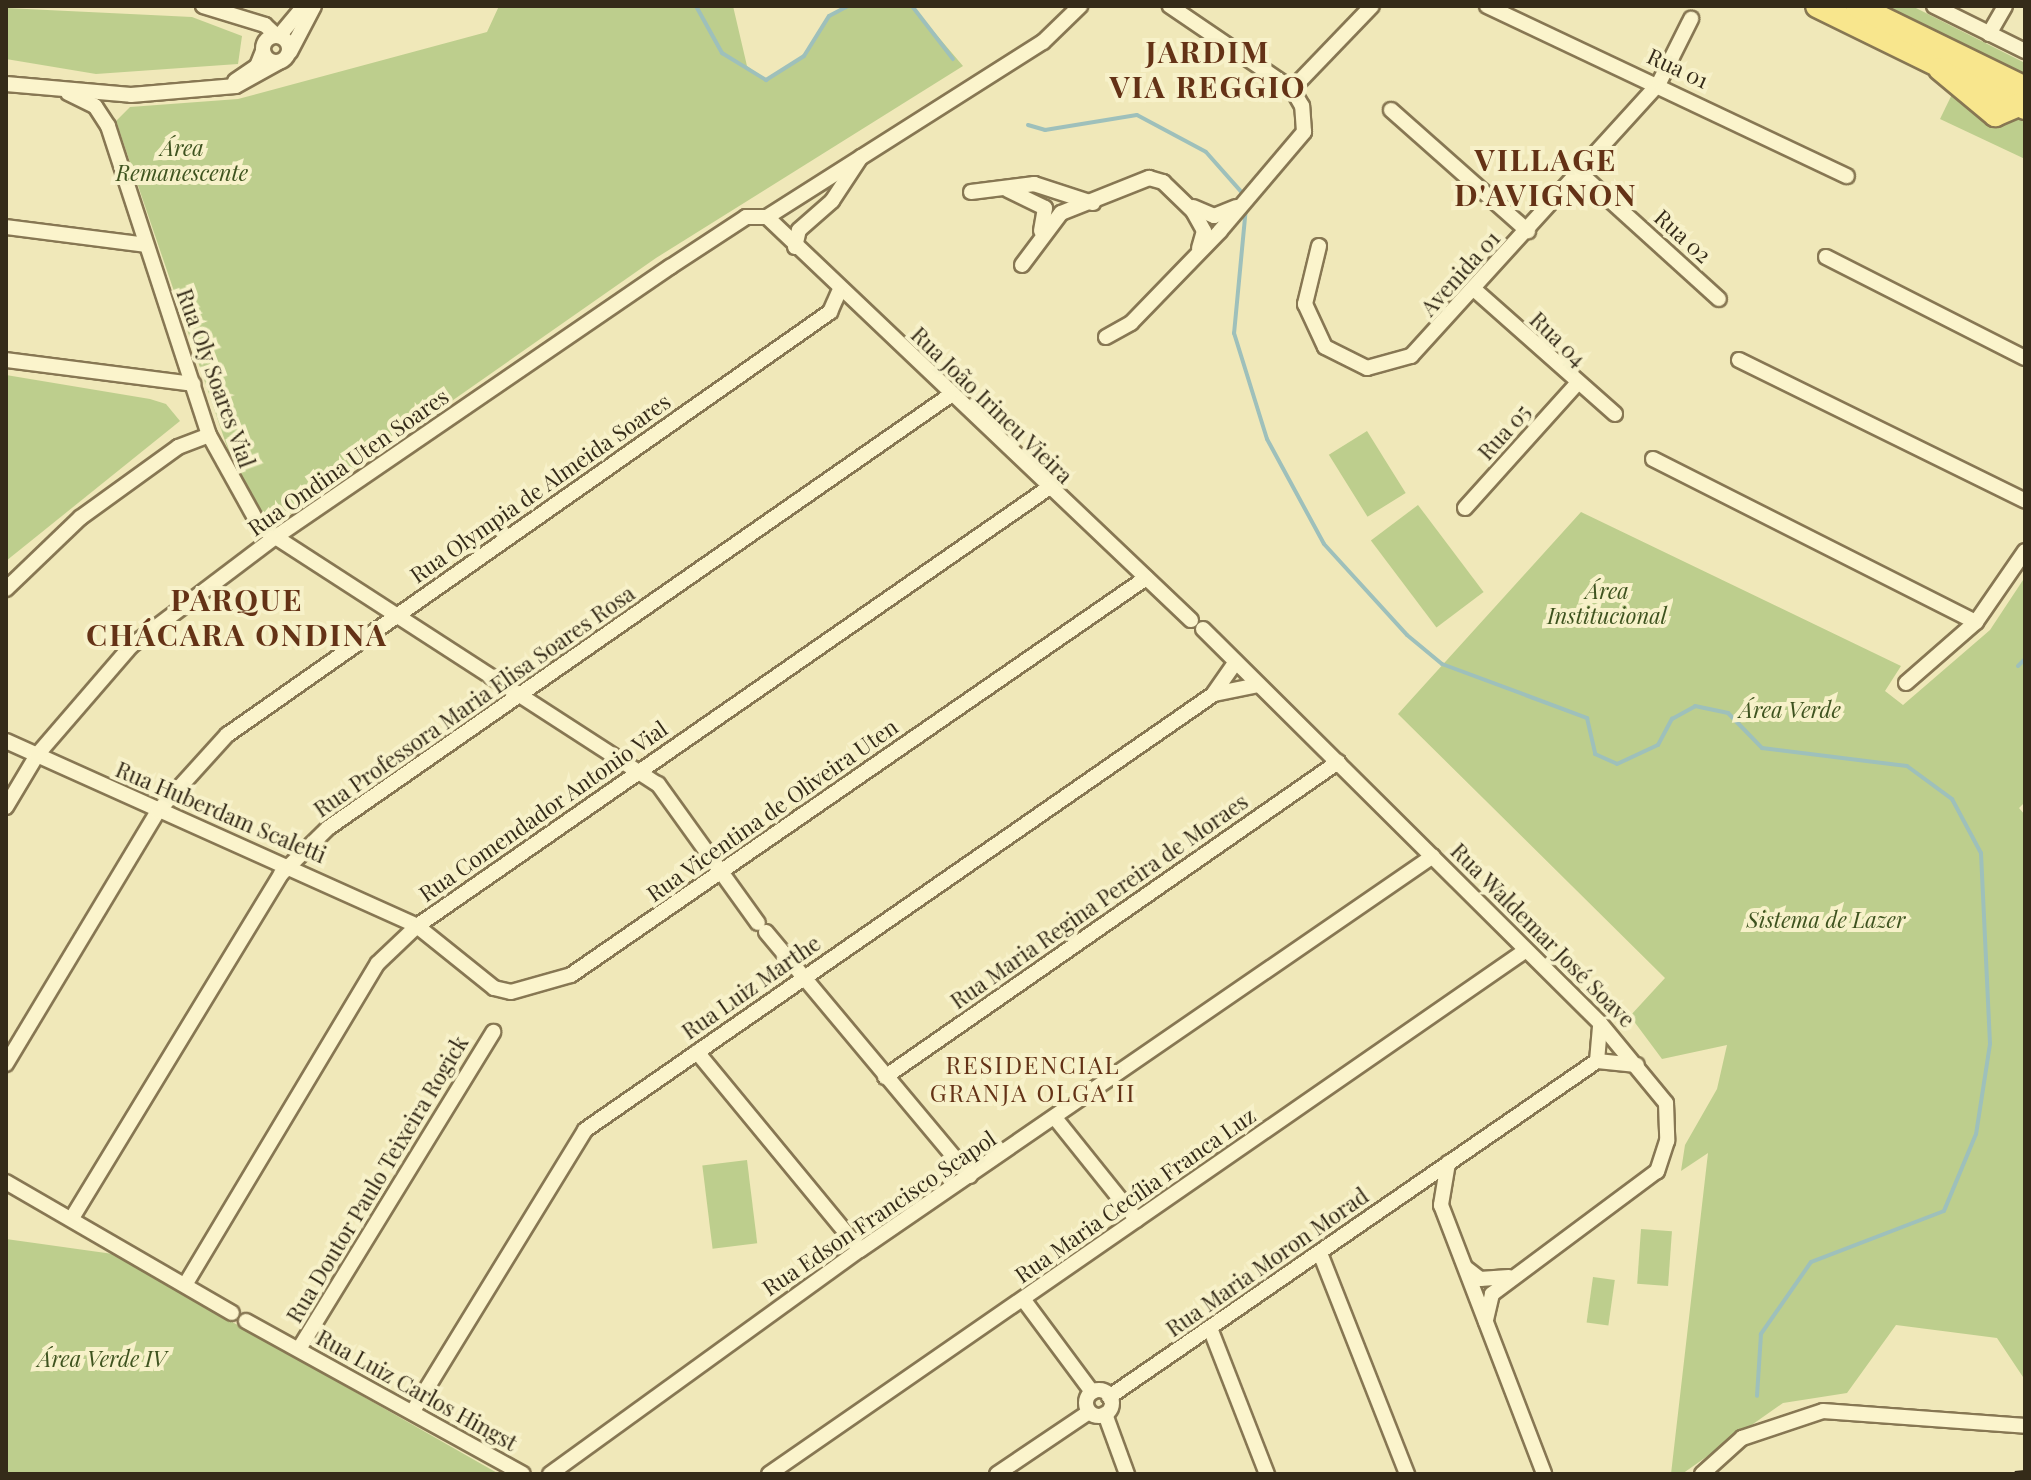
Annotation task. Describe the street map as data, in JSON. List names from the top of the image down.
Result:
{
  "streets": {
    "street": [
      "Rua 01",
      "Rua 02",
      "Avenida 01",
      "Rua 04",
      "Rua Oly Soares Vial",
      "Rua João Irineu Vieira",
      "Rua 05",
      "Rua Ondina Uten Soares",
      "Rua Olympia de Almeida Soares",
      "Rua Professora Maria Elisa Soares Rosa",
      "Rua Vicentina de Oliveira Uten",
      "Rua Comendador Antonio Vial",
      "Rua Huberdam Scaletti",
      "Rua Maria Regina Pereira de Moraes",
      "Rua Waldemar José Soave",
      "Rua Luiz Marthe",
      "Rua Doutor Paulo Teixeira Rogick",
      "Rua Maria Cecília Franca Luz",
      "Rua Edson Francisco Scapol",
      "Rua Maria Moron Morad",
      "Rua Luiz Carlos Hingst"
    ]
  },
  "crossings": [
    ["Rua 01", "Avenida 01"],
    ["Rua 02", "Avenida 01"],
    ["Avenida 01", "Rua 04"],
    ["Rua 04", "Rua 05"],
    ["Rua Oly Soares Vial", "Rua Ondina Uten Soares"],
    ["Rua Oly Soares Vial", "Rua Olympia de Almeida Soares"],
    ["Rua Oly Soares Vial", "Rua Professora Maria Elisa Soares Rosa"],
    ["Rua Oly Soares Vial", "Rua Vicentina de Oliveira Uten"],
    ["Rua Oly Soares Vial", "Rua Comendador Antonio Vial"],
    ["Rua Oly Soares Vial", "Rua Maria Regina Pereira de Moraes"],
    ["Rua Oly Soares Vial", "Rua Luiz Marthe"],
    ["Rua Oly Soares Vial", "Rua Edson Francisco Scapol"],
    ["Rua João Irineu Vieira", "Rua Ondina Uten Soares"],
    ["Rua João Irineu Vieira", "Rua Olympia de Almeida Soares"],
    ["Rua João Irineu Vieira", "Rua Professora Maria Elisa Soares Rosa"],
    ["Rua João Irineu Vieira", "Rua Vicentina de Oliveira Uten"],
    ["Rua João Irineu Vieira", "Rua Comendador Antonio Vial"],
    ["Rua João Irineu Vieira", "Rua Waldemar José Soave"],
    ["Rua Ondina Uten Soares", "Rua Huberdam Scaletti"],
    ["Rua Olympia de Almeida Soares", "Rua Huberdam Scaletti"],
    ["Rua Professora Maria Elisa Soares Rosa", "Rua Huberdam Scaletti"],
    ["Rua Vicentina de Oliveira Uten", "Rua Comendador Antonio Vial"],
    ["Rua Vicentina de Oliveira Uten", "Rua Huberdam Scaletti"],
    ["Rua Comendador Antonio Vial", "Rua Huberdam Scaletti"],
    ["Rua Maria Regina Pereira de Moraes", "Rua Waldemar José Soave"],
    ["Rua Waldemar José Soave", "Rua Maria Cecília Franca Luz"],
    ["Rua Waldemar José Soave", "Rua Edson Francisco Scapol"],
    ["Rua Luiz Marthe", "Rua Luiz Carlos Hingst"],
    ["Rua Doutor Paulo Teixeira Rogick", "Rua Luiz Carlos Hingst"]
  ],
  "districts": [
    "JARDIM VIA REGGIO",
    "VILLAGE D'AVIGNON",
    "PARQUE CHÁCARA ONDINA",
    "RESIDENCIAL GRANJA OLGA II"
  ],
  "parks": [
    "Área Remanescente",
    "Área Institucional",
    "Área Verde",
    "Sistema de Lazer",
    "Área Verde IV"
  ]
}
